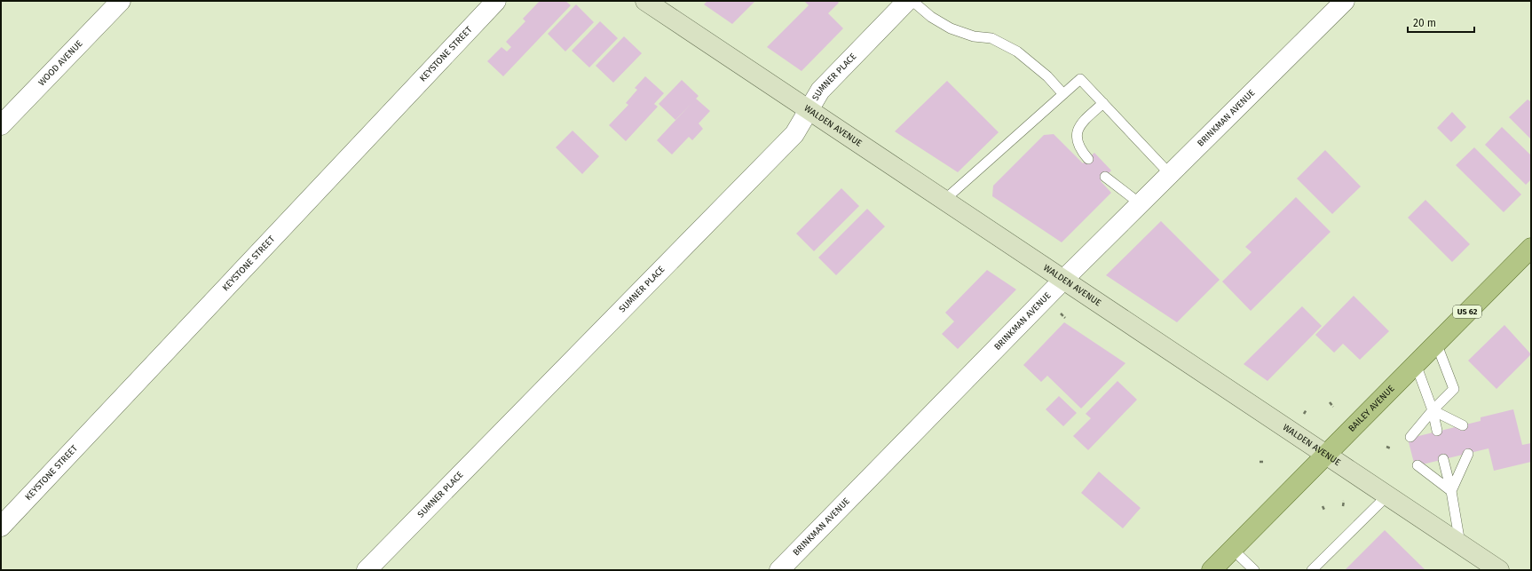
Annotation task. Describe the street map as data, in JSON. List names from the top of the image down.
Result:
{
  "streets": {
    "main road": ["WALDEN AVENUE", "US 62", "BAILEY AVENUE"],
    "street": [
      "KEYSTONE STREET",
      "WOOD AVENUE",
      "SUMNER PLACE",
      "BRINKMAN AVENUE"
    ]
  },
  "crossings": [
    ["SUMNER PLACE", "WALDEN AVENUE"],
    ["BRINKMAN AVENUE", "WALDEN AVENUE"],
    ["WALDEN AVENUE", "BAILEY AVENUE"]
  ],
  "scale_bar": "20 m"
}
